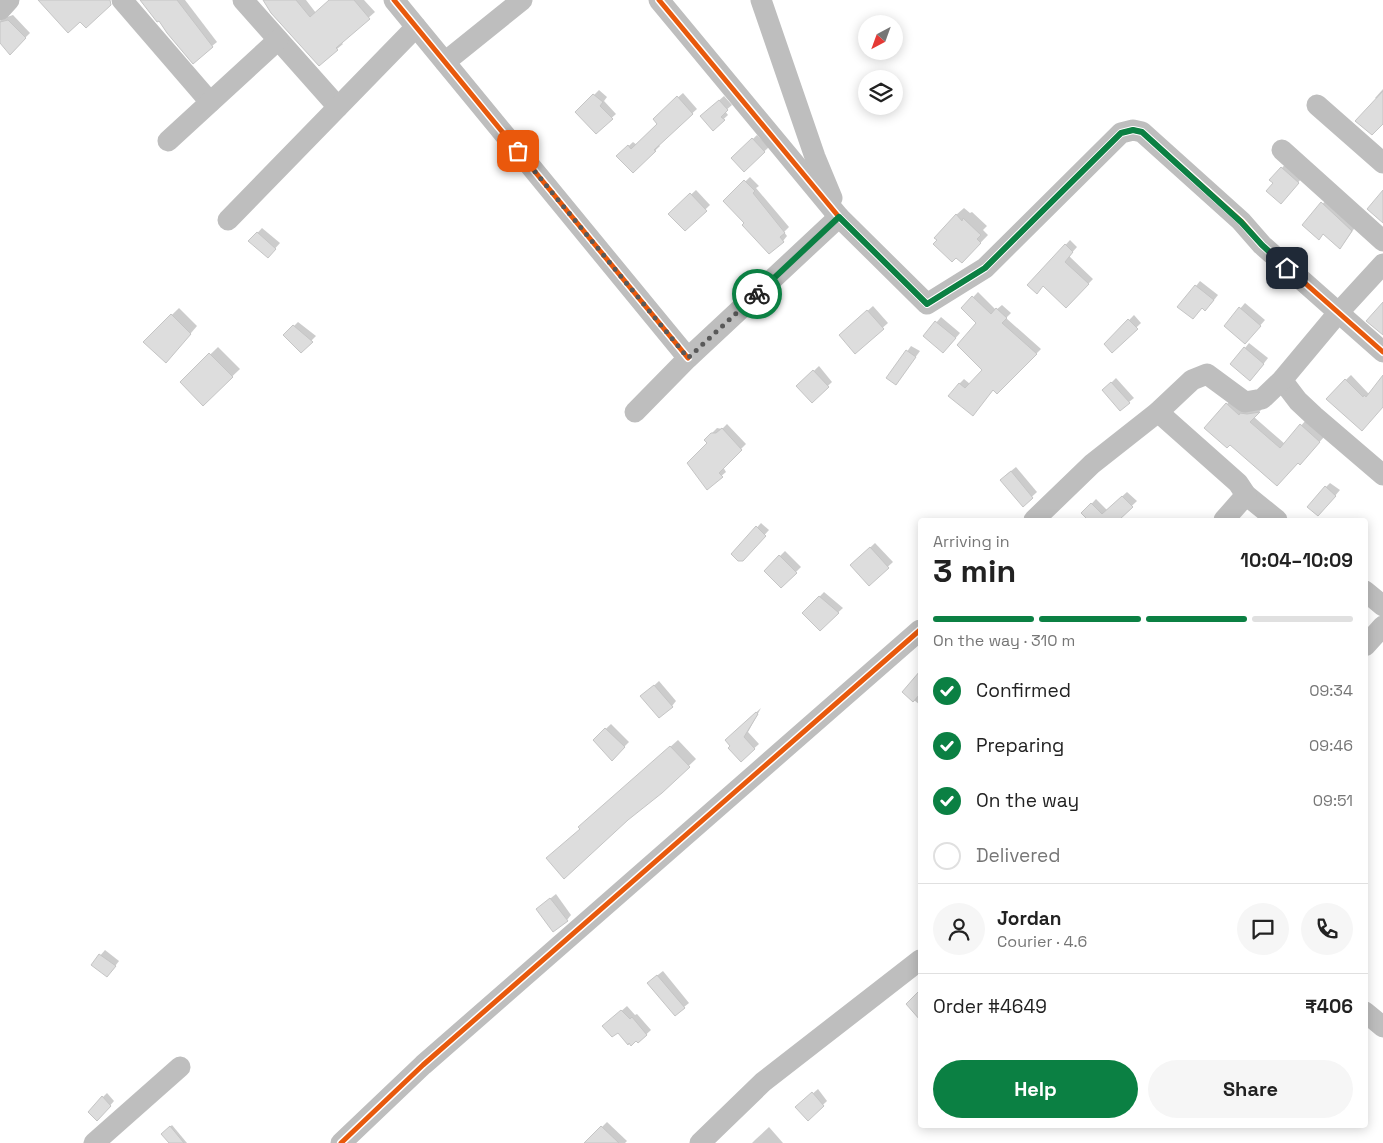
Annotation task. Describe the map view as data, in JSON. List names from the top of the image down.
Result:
{
  "north": "bottom left",
  "page": {
    "heading": ["3 min", "Arriving in", "10:04–10:09"],
    "panel": [
      "Jordan",
      "Courier · 4.6",
      "Order #4649",
      "₹406"
    ],
    "bar": "On the way · 310 m",
    "list": [
      ["Confirmed", "09:34"],
      ["Preparing", "09:46"],
      ["On the way", "09:51"],
      "Delivered"
    ],
    "buttons": ["Help", "Share"]
  }
}
